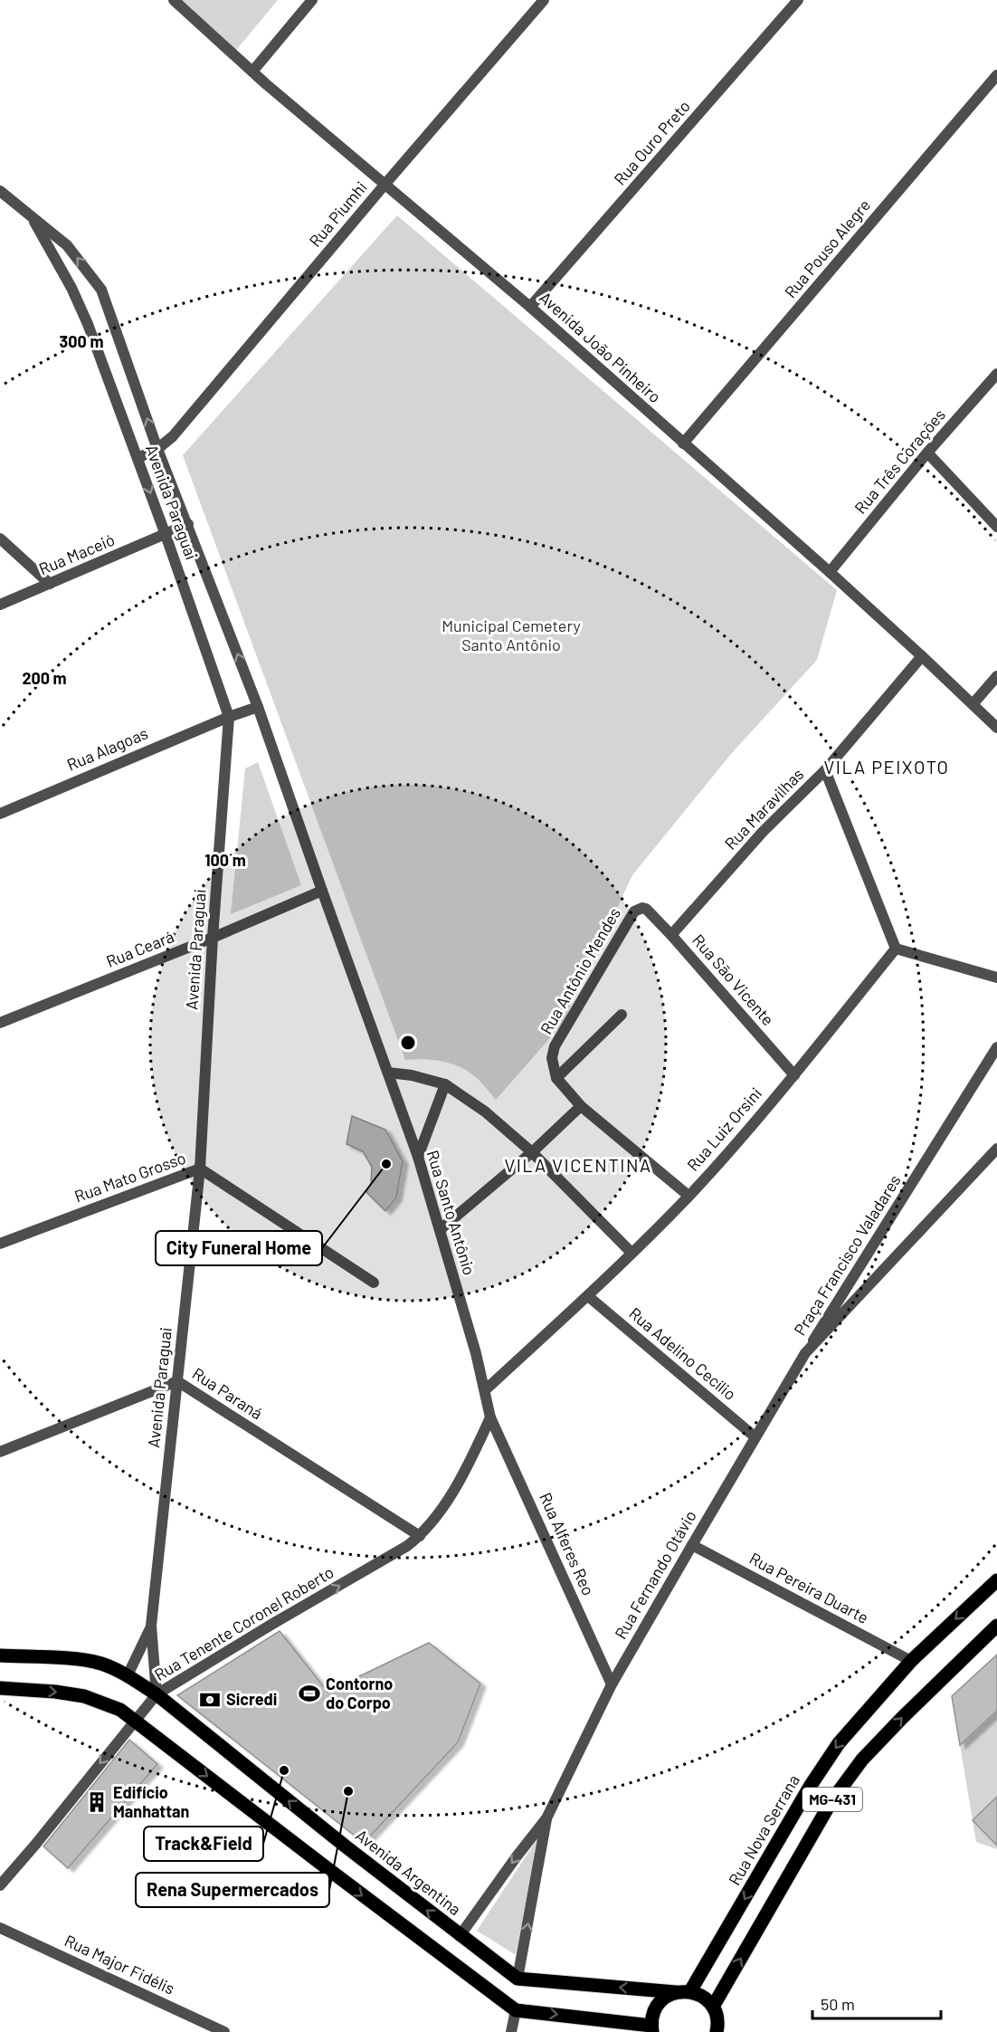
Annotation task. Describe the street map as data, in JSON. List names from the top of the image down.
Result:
{
  "streets": {
    "main road": ["MG-431", "Rua Nova Serrana", "Avenida Argentina"],
    "street": [
      "Rua Ouro Preto",
      "Rua Piumhi",
      "Rua Pouso Alegre",
      "Avenida João Pinheiro",
      "Rua Três Corações",
      "Avenida Paraguai",
      "Rua Maceió",
      "Rua Alagoas",
      "Rua Maravilhas",
      "Rua Ceará",
      "Rua Antônio Mendes",
      "Rua São Vicente",
      "Rua Luiz Orsini",
      "Rua Mato Grosso",
      "Rua Santo Antônio",
      "Praça Francisco Valadares",
      "Rua Adelino Cecílio",
      "Rua Paraná",
      "Rua Alferes Reo",
      "Rua Fernando Otávio",
      "Rua Pereira Duarte",
      "Rua Tenente Coronel Roberto",
      "Rua Major Fidélis"
    ]
  },
  "crossings": [
    ["Rua Ouro Preto", "Avenida João Pinheiro"],
    ["Rua Piumhi", "Avenida João Pinheiro"],
    ["Rua Piumhi", "Avenida Paraguai"],
    ["Rua Pouso Alegre", "Avenida João Pinheiro"],
    ["Avenida João Pinheiro", "Rua Três Corações"],
    ["Avenida João Pinheiro", "Rua Maravilhas"],
    ["Avenida Paraguai", "Rua Maceió"],
    ["Avenida Paraguai", "Rua Alagoas"],
    ["Avenida Paraguai", "Rua Ceará"],
    ["Avenida Paraguai", "Rua Mato Grosso"],
    ["Avenida Paraguai", "Rua Santo Antônio"],
    ["Avenida Paraguai", "Rua Paraná"],
    ["Avenida Paraguai", "Rua Tenente Coronel Roberto"],
    ["Avenida Paraguai", "Avenida Argentina"],
    ["Rua Maravilhas", "Rua São Vicente"],
    ["Rua Ceará", "Rua Santo Antônio"],
    ["Rua Antônio Mendes", "Rua São Vicente"],
    ["Rua São Vicente", "Rua Luiz Orsini"],
    ["Rua Luiz Orsini", "Rua Santo Antônio"],
    ["Rua Luiz Orsini", "Rua Adelino Cecílio"],
    ["Rua Santo Antônio", "Rua Alferes Reo"],
    ["Praça Francisco Valadares", "Rua Fernando Otávio"],
    ["Rua Adelino Cecílio", "Rua Fernando Otávio"],
    ["Rua Paraná", "Rua Tenente Coronel Roberto"],
    ["Rua Alferes Reo", "Rua Fernando Otávio"],
    ["Rua Fernando Otávio", "Rua Pereira Duarte"],
    ["Rua Pereira Duarte", "Rua Nova Serrana"],
    ["Rua Tenente Coronel Roberto", "Avenida Argentina"]
  ],
  "districts": ["VILA PEIXOTO", "VILA VICENTINA"],
  "parks": ["Municipal Cemetery Santo Antônio"],
  "places": {
    "other": ["City Funeral Home", "Track&Field", "Rena Supermercados"],
    "sports": ["Contorno do Corpo"],
    "bank": ["Sicredi"],
    "building": ["Edifício Manhattan"]
  },
  "scale_bar": "50 m",
  "rings": ["300 m", "200 m", "100 m"]
}
